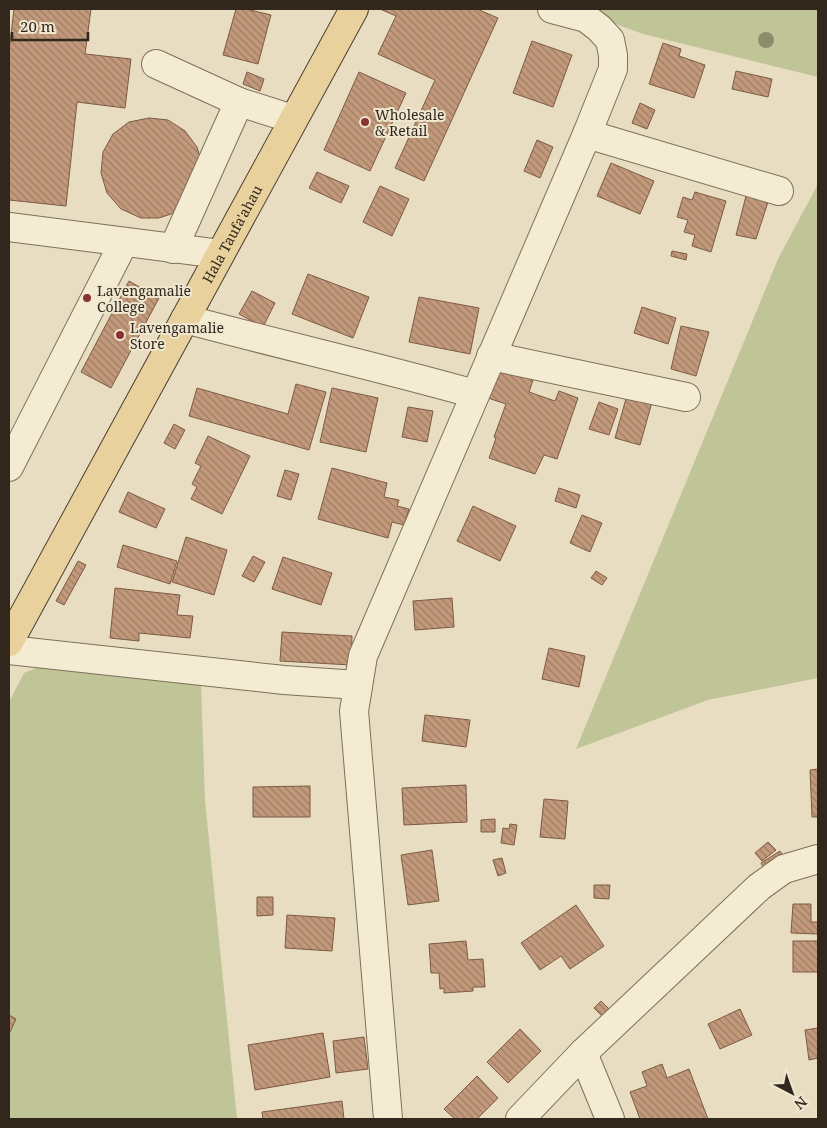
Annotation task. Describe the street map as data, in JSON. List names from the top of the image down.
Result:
{
  "streets": {
    "main road": ["Hala Taufa'ahau"]
  },
  "places": ["Wholesale & Retail", "Lavengamalie College", "Lavengamalie Store"],
  "scale_bar": "20 m",
  "north": "bottom right"
}
